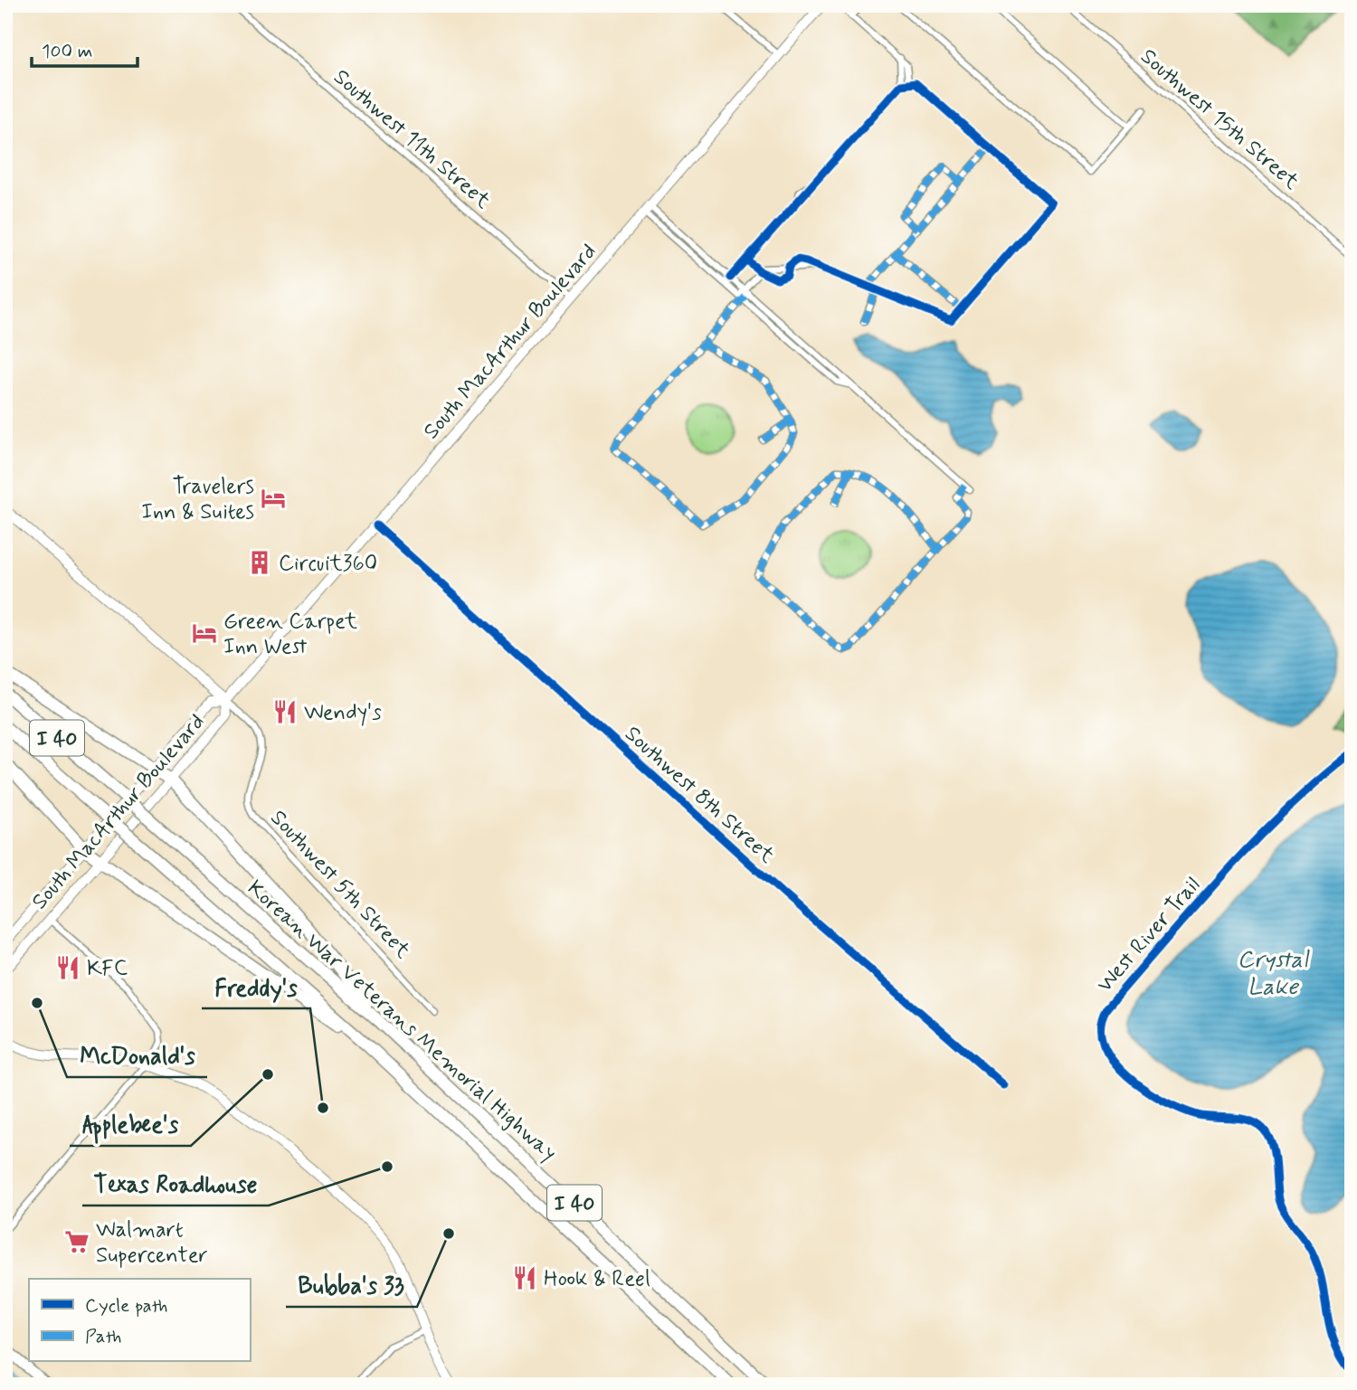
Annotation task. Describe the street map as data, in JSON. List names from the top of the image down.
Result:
{
  "streets": {
    "highway": ["I 40", "Korean War Veterans Memorial Highway"],
    "main road": ["South MacArthur Boulevard", "Southwest 5th Street"],
    "street": ["Southwest 15th Street", "Southwest 11th Street", "Southwest 8th Street"],
    "cycle path": ["West River Trail"]
  },
  "crossings": [
    ["Southwest 11th Street", "South MacArthur Boulevard"],
    ["South MacArthur Boulevard", "Southwest 8th Street"],
    ["South MacArthur Boulevard", "Southwest 5th Street"]
  ],
  "water": ["Crystal Lake"],
  "places": {
    "hotel": ["Travelers Inn & Suites", "Green Carpet Inn West"],
    "building": ["Circuit360"],
    "restaurant": ["Wendy's", "KFC", "Hook & Reel"],
    "other": [
      "McDonald's",
      "Applebee's",
      "Freddy's",
      "Texas Roadhouse",
      "Bubba's 33"
    ],
    "supermarket": ["Walmart Supercenter"]
  },
  "legend": ["Cycle path", "Path"],
  "scale_bar": "100 m"
}
